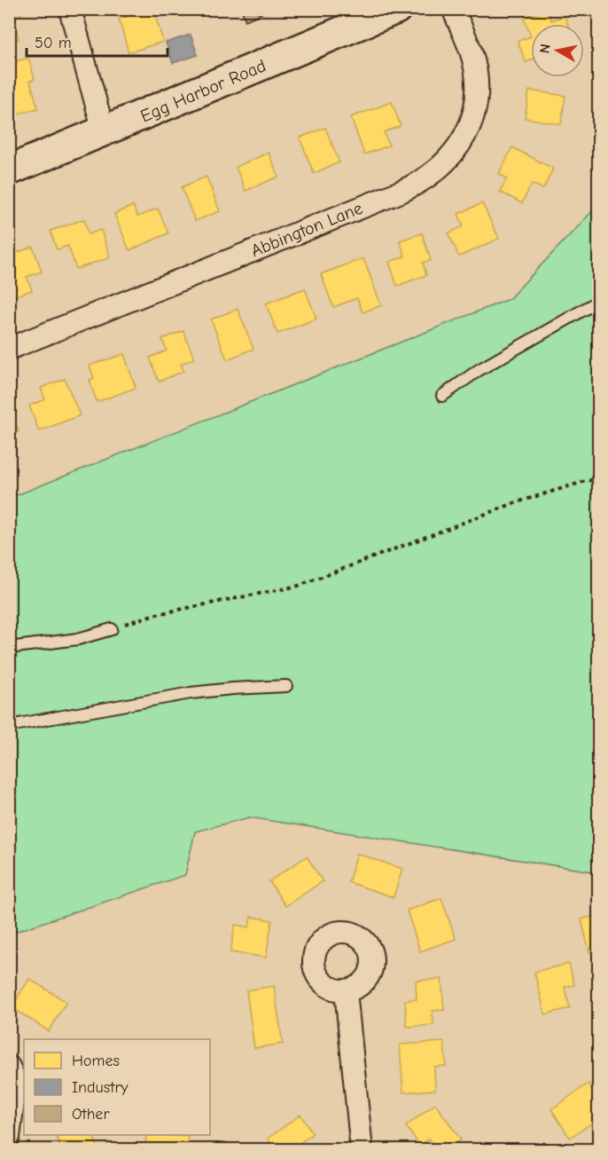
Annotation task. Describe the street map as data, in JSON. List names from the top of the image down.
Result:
{
  "streets": {
    "main road": ["Egg Harbor Road"],
    "street": ["Abbington Lane"]
  },
  "legend": ["Homes", "Industry", "Other"],
  "scale_bar": "50 m",
  "north": "left"
}
